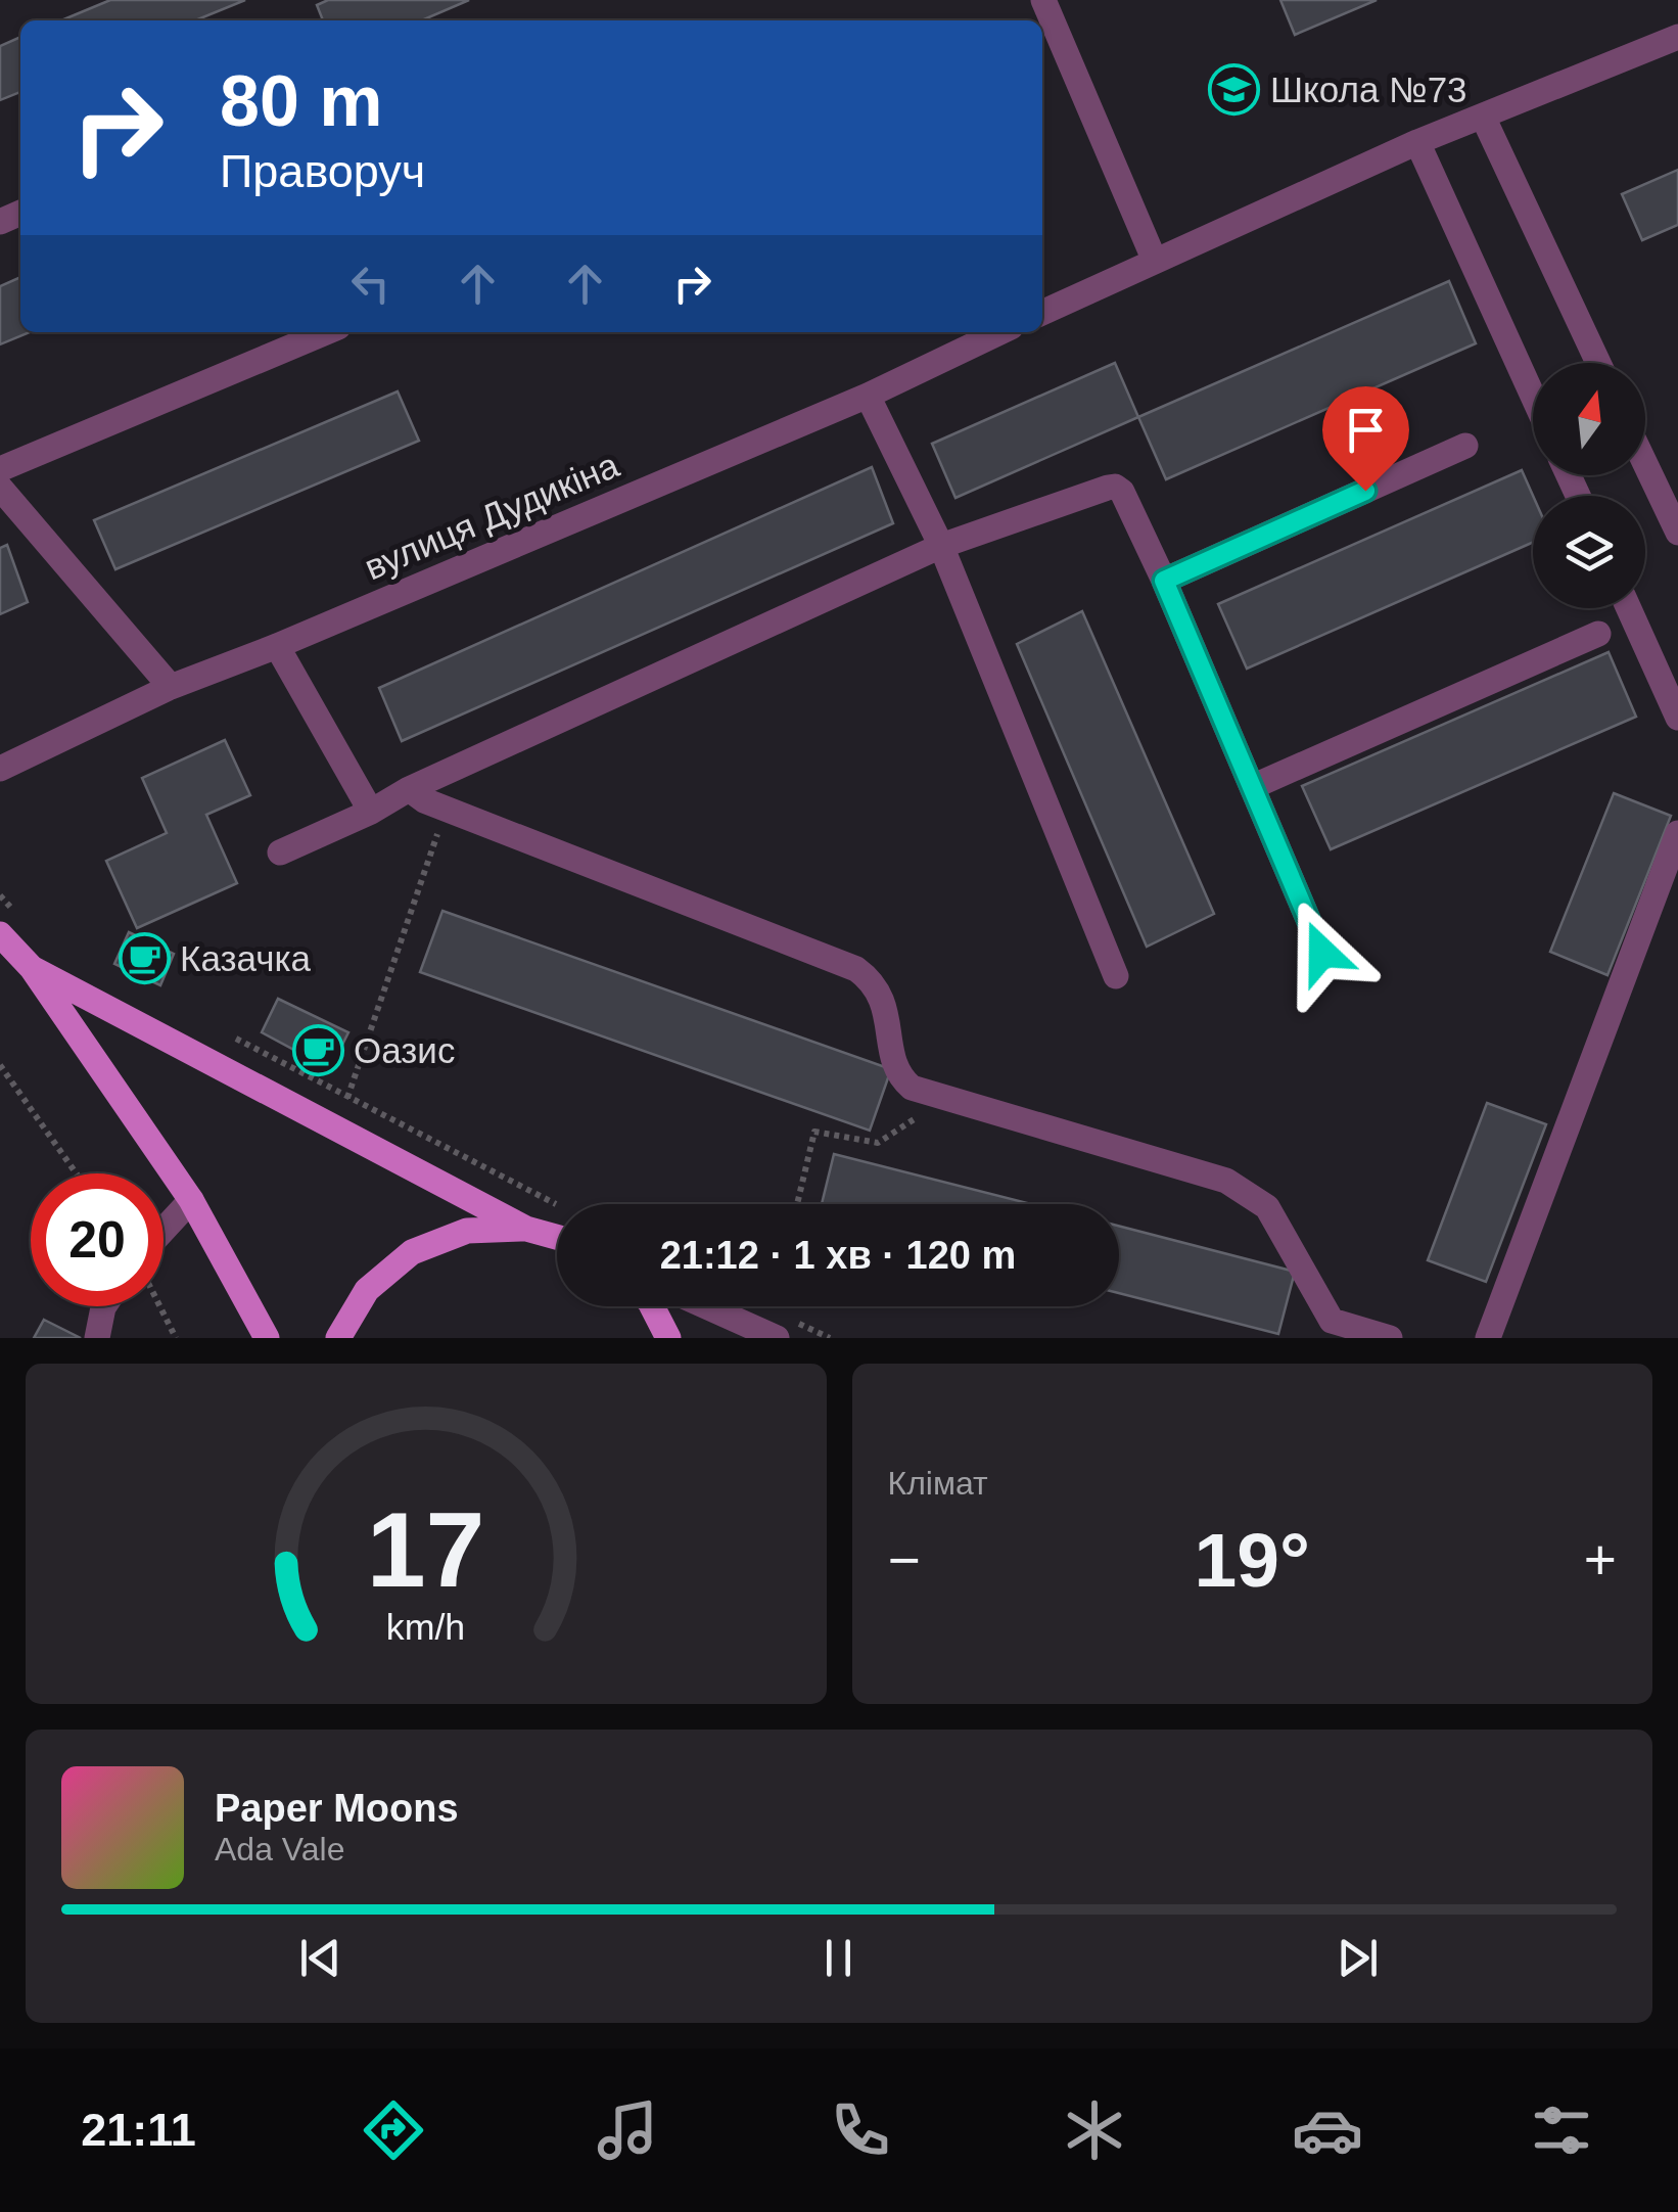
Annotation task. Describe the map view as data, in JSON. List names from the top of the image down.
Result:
{
  "streets": {
    "street": ["вулиця Дудикіна"]
  },
  "places": {
    "school or university": ["Школа №73"],
    "cafe": ["Казачка", "Оазис"]
  },
  "north": "top",
  "page": {
    "turn": ["80 m", "Праворуч"],
    "limit": "20",
    "trip": "21:12 · 1 хв · 120 m",
    "tile": "Клімат",
    "heat": ["−", "19°", "+"],
    "song": ["Paper Moons", "Ada Vale"],
    "tabs": "21:11",
    "gauge": ["17", "km/h"]
  }
}
